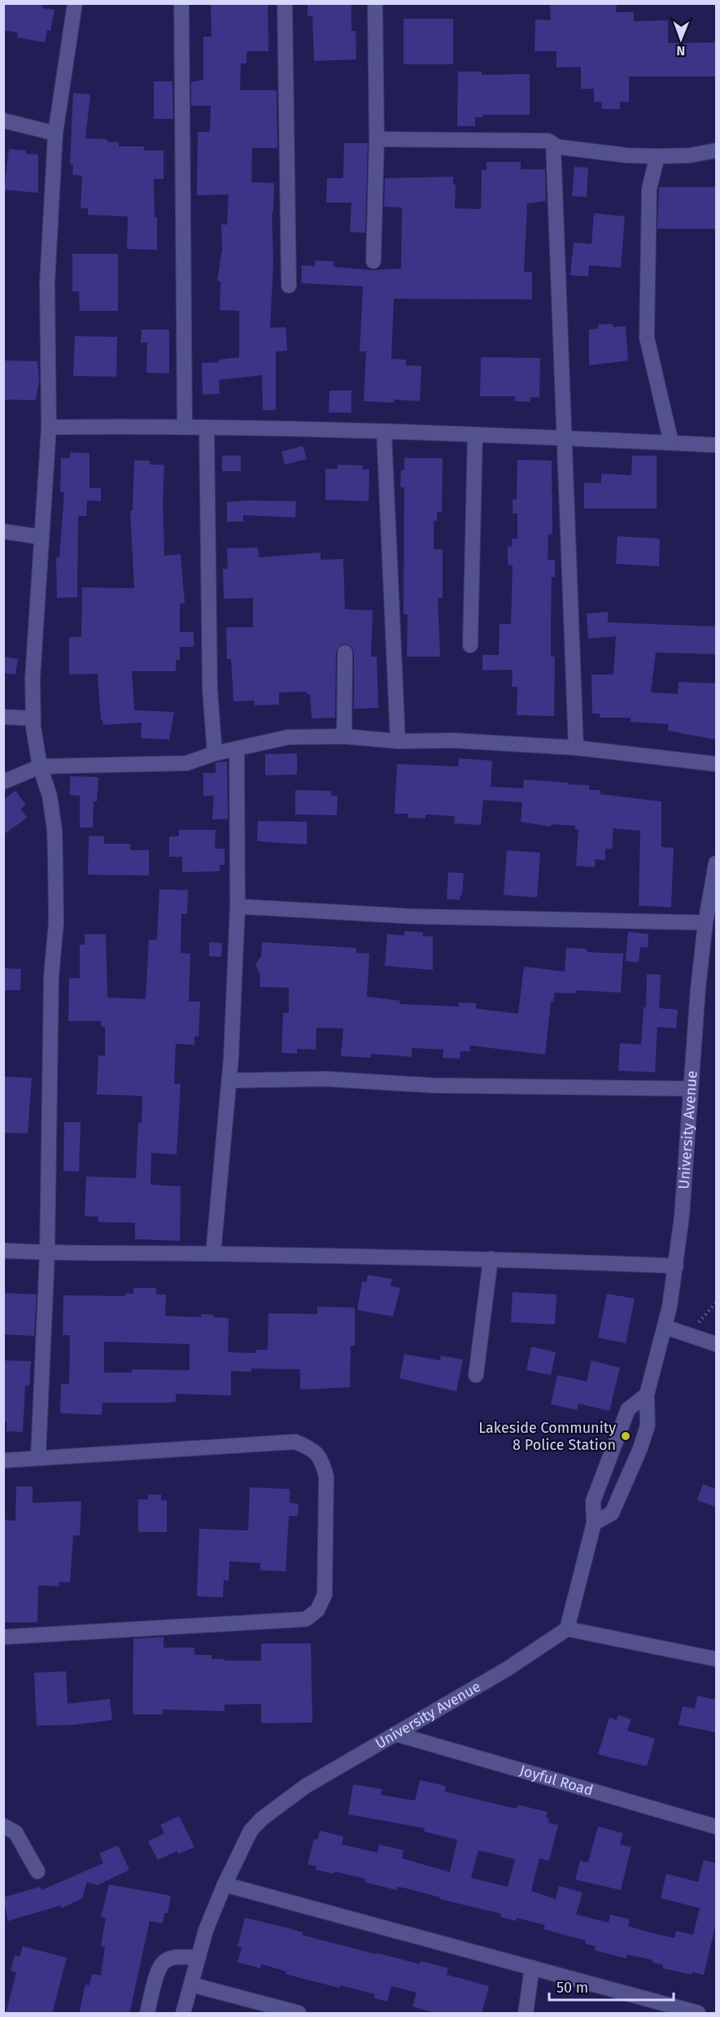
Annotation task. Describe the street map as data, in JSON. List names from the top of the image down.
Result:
{
  "streets": {
    "street": ["University Avenue", "Joyful Road"]
  },
  "crossings": [
    ["University Avenue", "Joyful Road"]
  ],
  "places": ["Lakeside Community 8 Police Station"],
  "scale_bar": "50 m",
  "north": "bottom"
}
